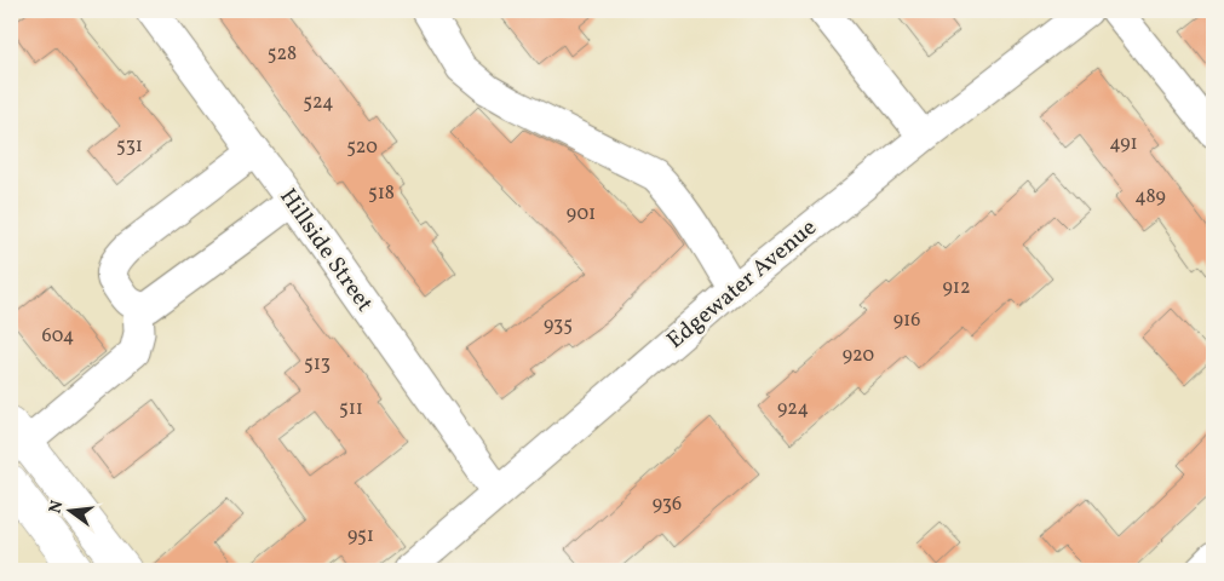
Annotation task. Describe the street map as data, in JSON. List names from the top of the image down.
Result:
{
  "streets": {
    "street": ["Hillside Street", "Edgewater Avenue"]
  },
  "crossings": [
    ["Hillside Street", "Edgewater Avenue"]
  ],
  "house_numbers": [
    "528",
    "524",
    "491",
    "531",
    "520",
    "518",
    "489",
    "901",
    "912",
    "916",
    "935",
    "604",
    "920",
    "513",
    "511",
    "924",
    "936",
    "951"
  ],
  "north": "left"
}
